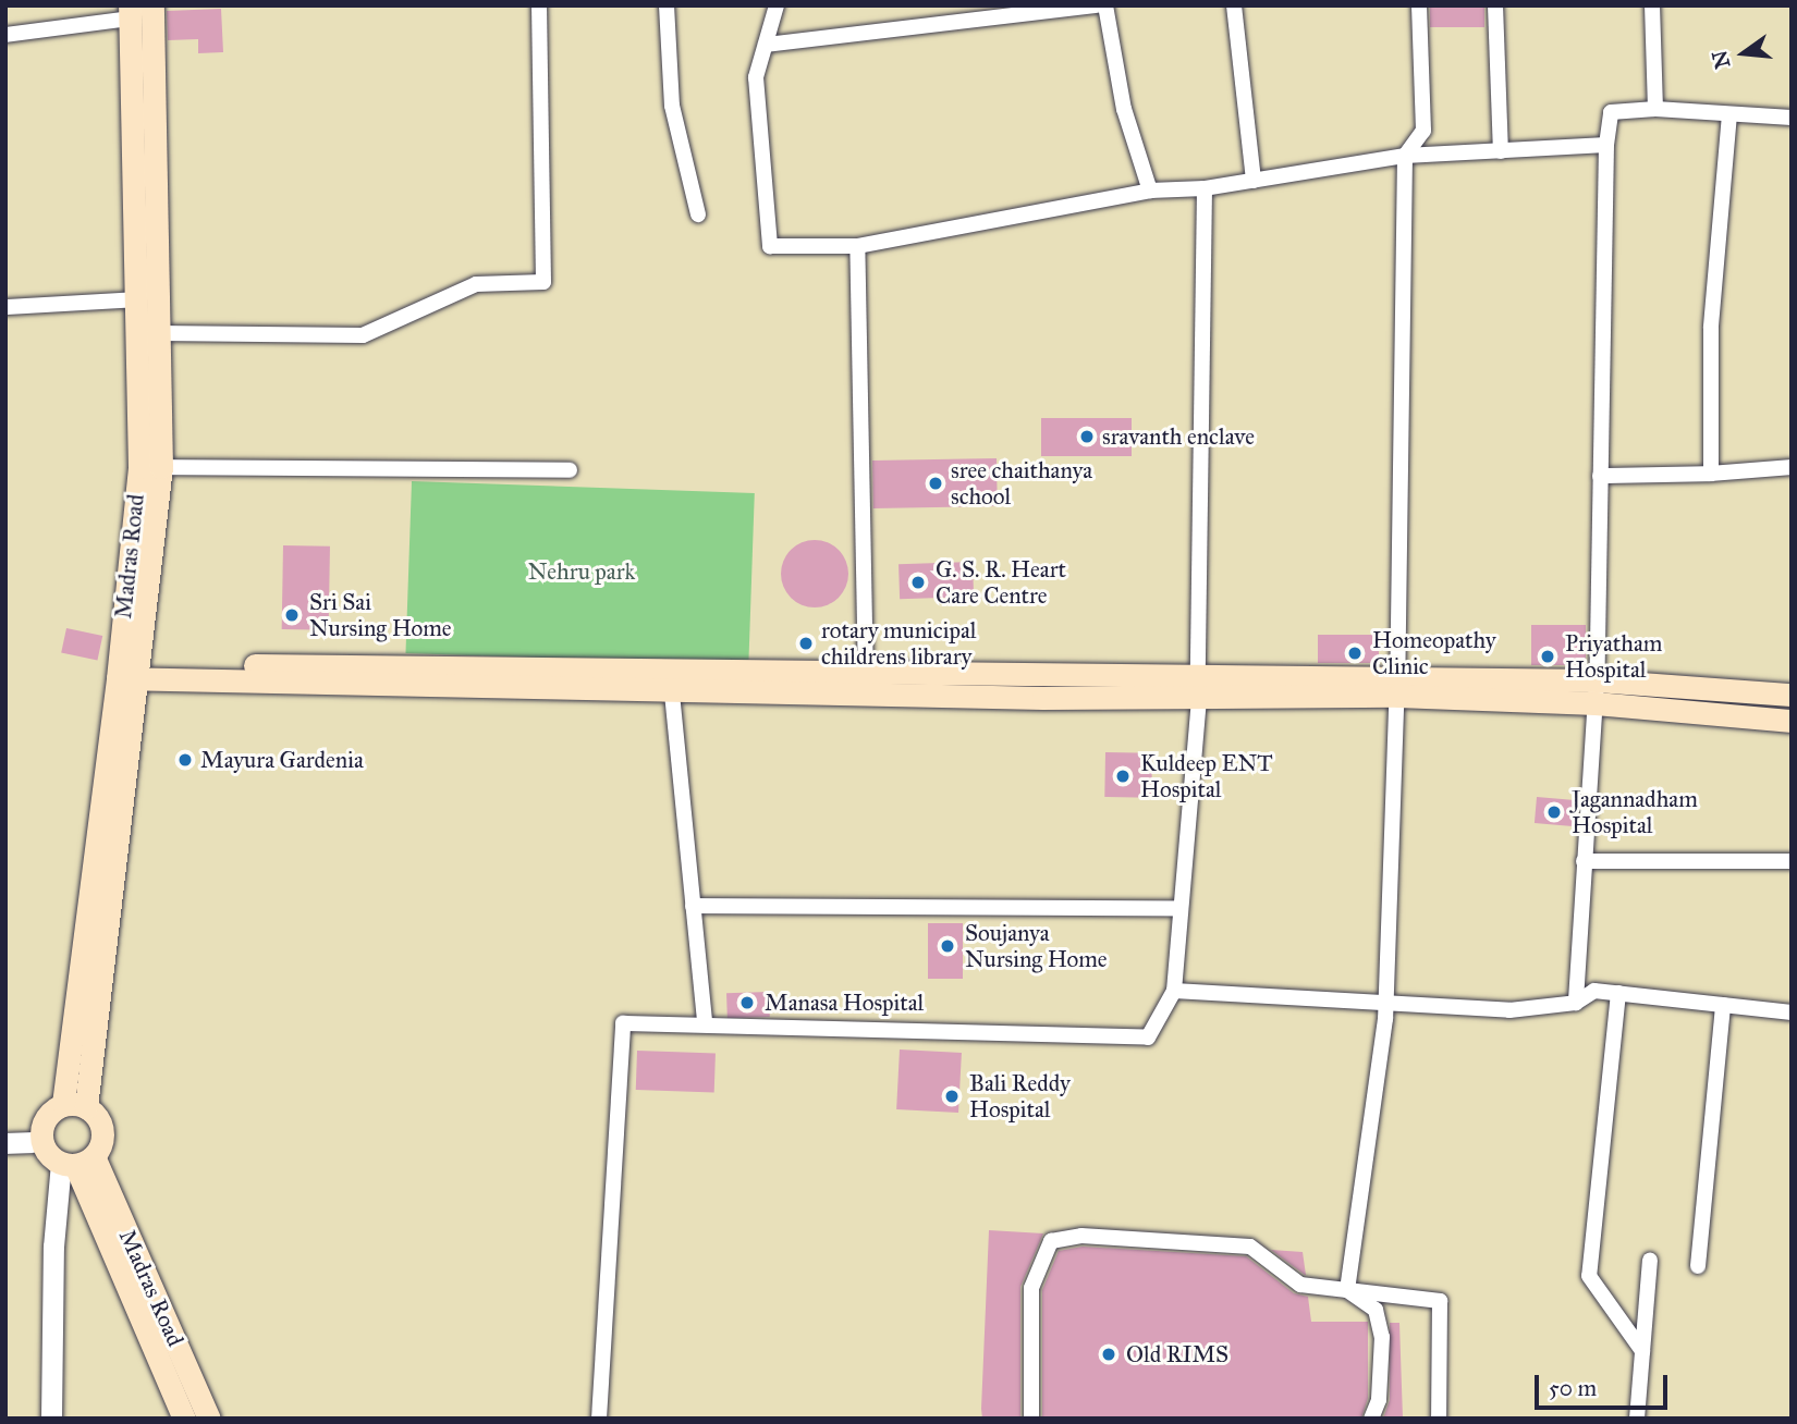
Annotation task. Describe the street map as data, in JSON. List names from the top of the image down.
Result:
{
  "streets": {
    "main road": ["Madras Road"]
  },
  "parks": ["Nehru park"],
  "places": [
    "sravanth enclave",
    "sree chaithanya school",
    "G. S. R. Heart Care Centre",
    "Sri Sai Nursing Home",
    "rotary municipal childrens library",
    "Homeopathy Clinic",
    "Priyatham Hospital",
    "Mayura Gardenia",
    "Kuldeep ENT Hospital",
    "Jagannadham Hospital",
    "Soujanya Nursing Home",
    "Manasa Hospital",
    "Bali Reddy Hospital",
    "Old RIMS"
  ],
  "scale_bar": "50 m",
  "north": "left"
}
